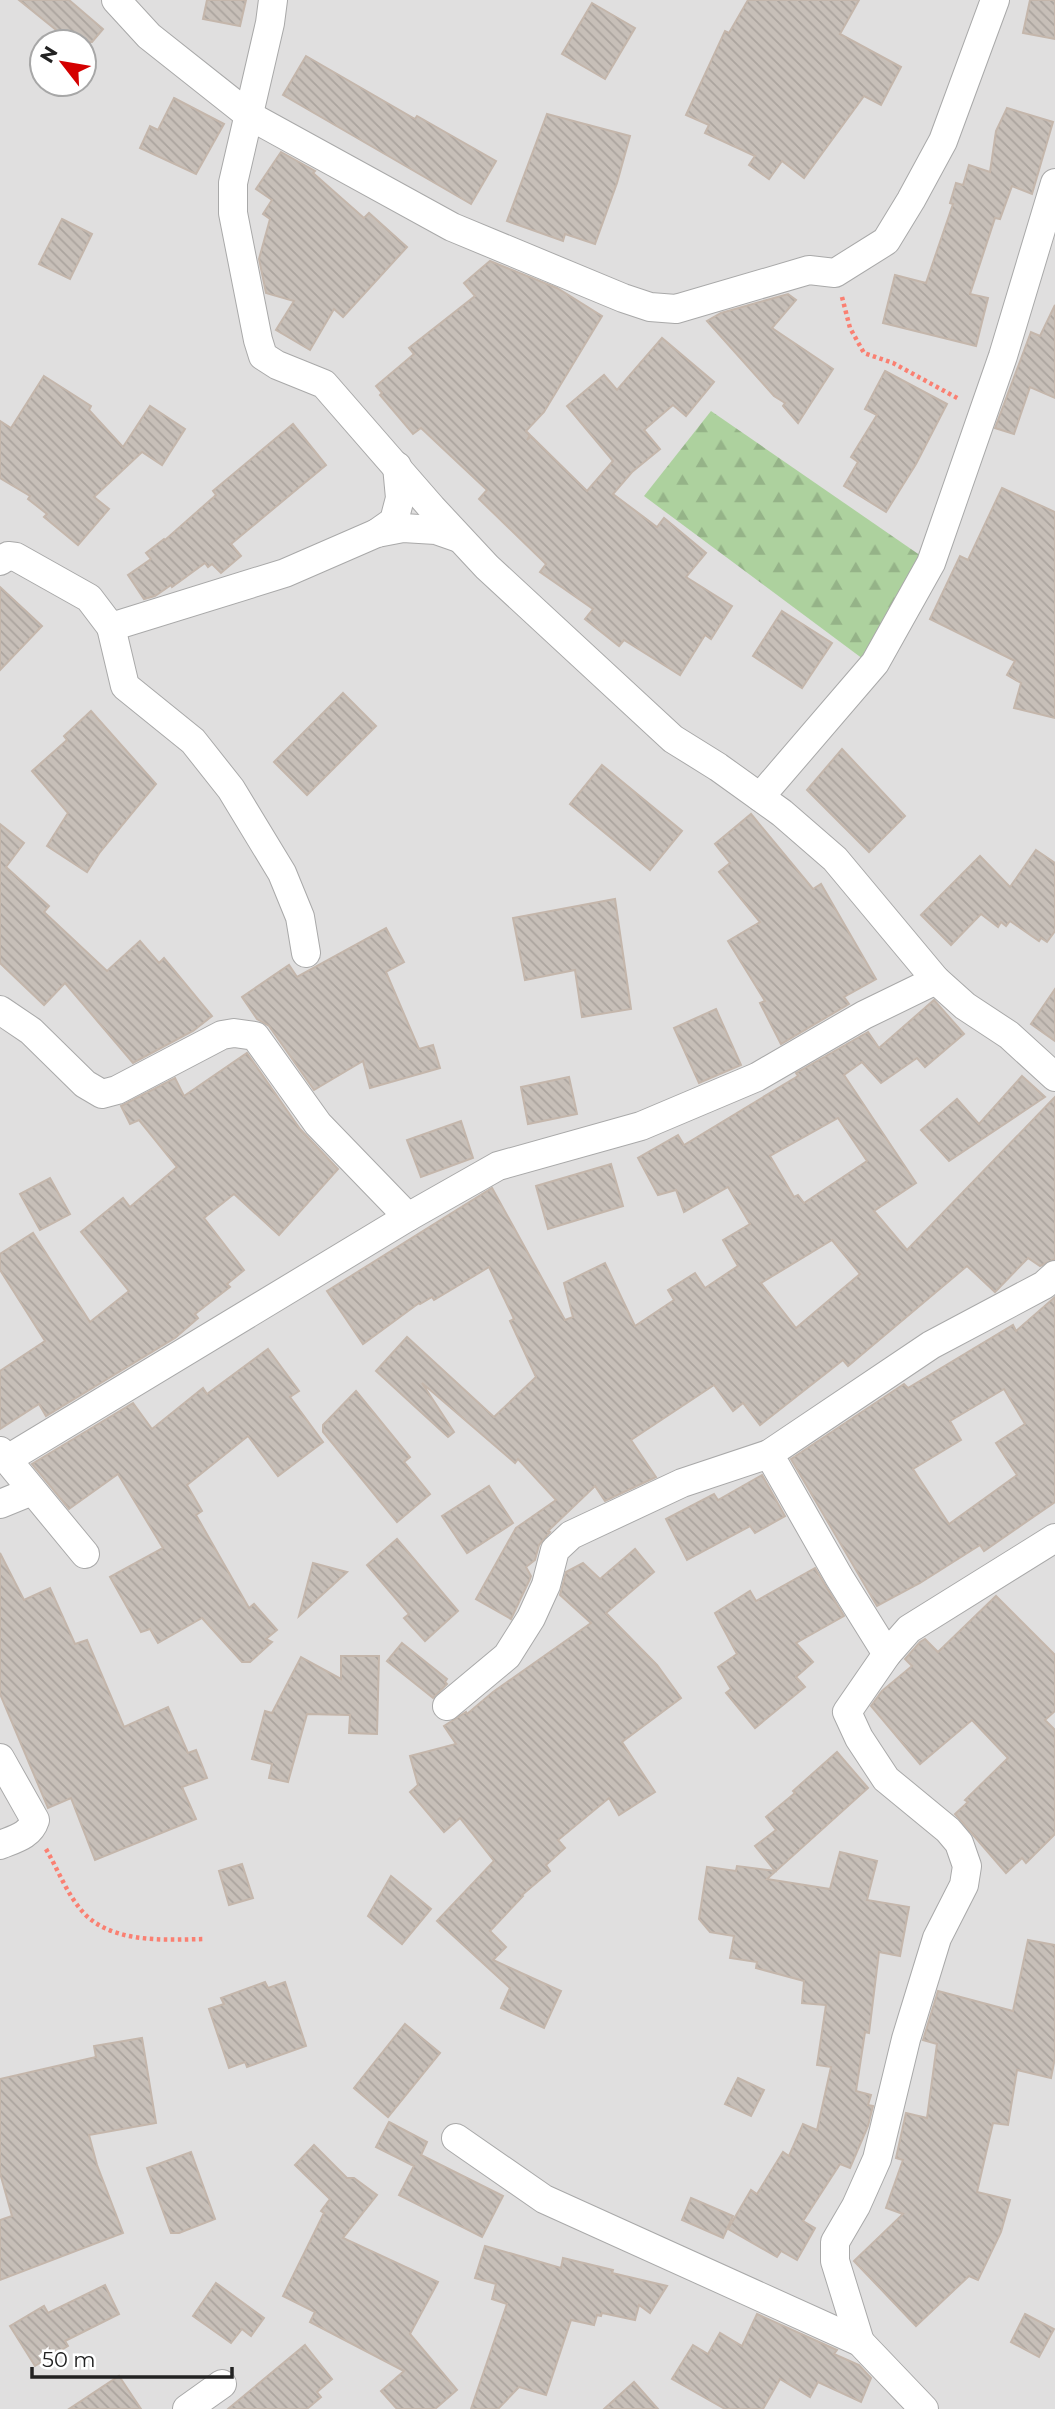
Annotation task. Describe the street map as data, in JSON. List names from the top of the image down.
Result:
{
  "scale_bar": "50 m",
  "north": "top left"
}
